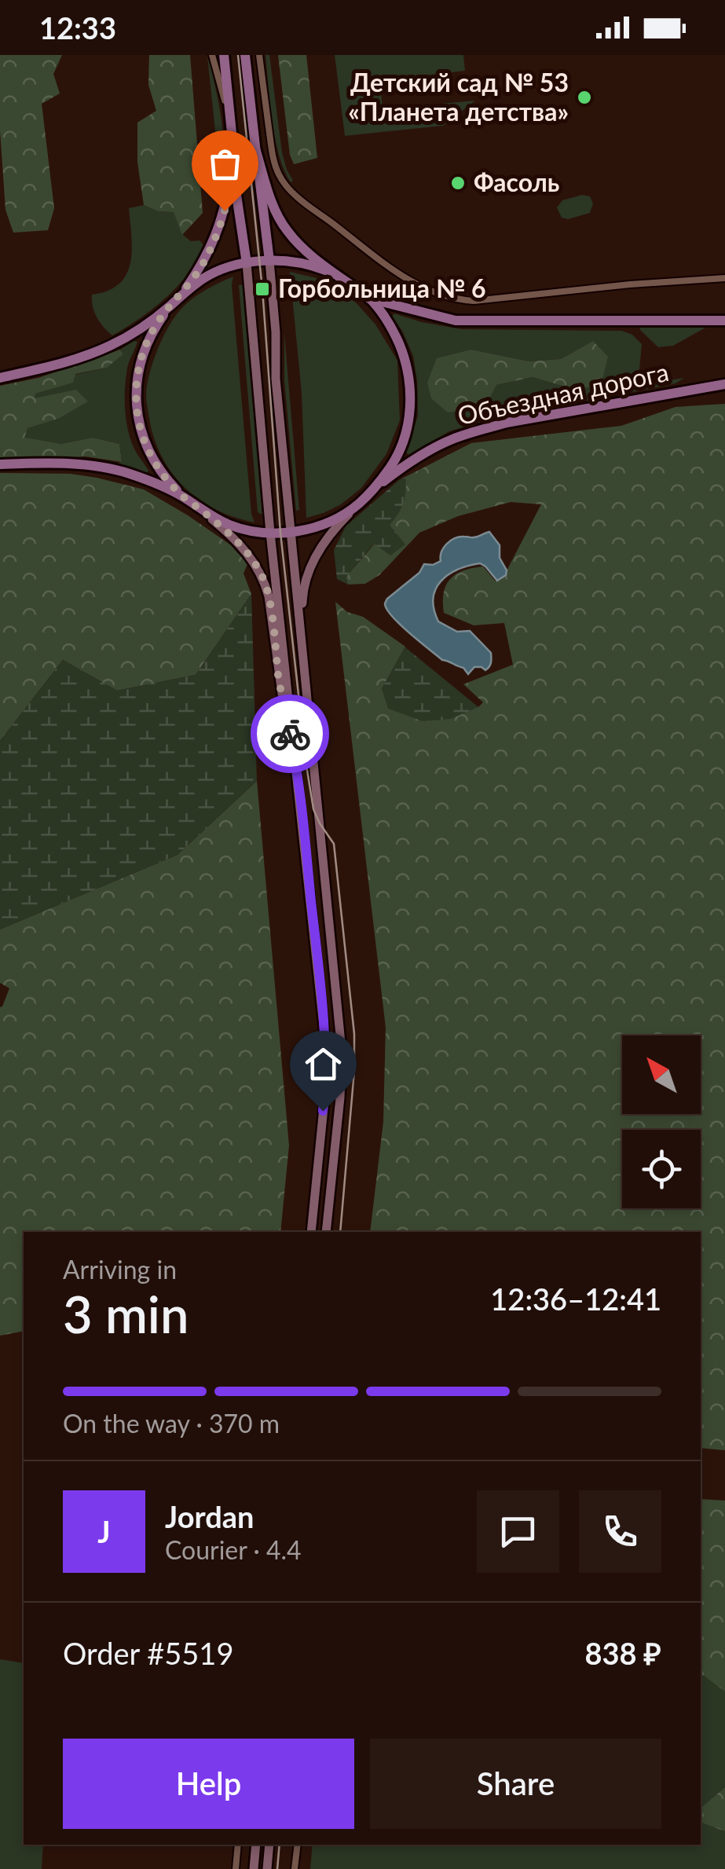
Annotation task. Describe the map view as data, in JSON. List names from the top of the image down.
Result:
{
  "streets": {
    "main road": ["Объездная дорога"]
  },
  "places": {
    "other": ["Детский сад № 53 «Планета детства»", "Фасоль"],
    "transit": ["Горбольница № 6"]
  },
  "north": "top left",
  "page": {
    "status": "12:33",
    "heading": ["3 min", "Arriving in", "12:36–12:41"],
    "panel": [
      "Jordan",
      "Courier · 4.4",
      "Order #5519",
      "838 ₽"
    ],
    "bar": "On the way · 370 m",
    "round": "J",
    "buttons": ["Help", "Share"]
  }
}
